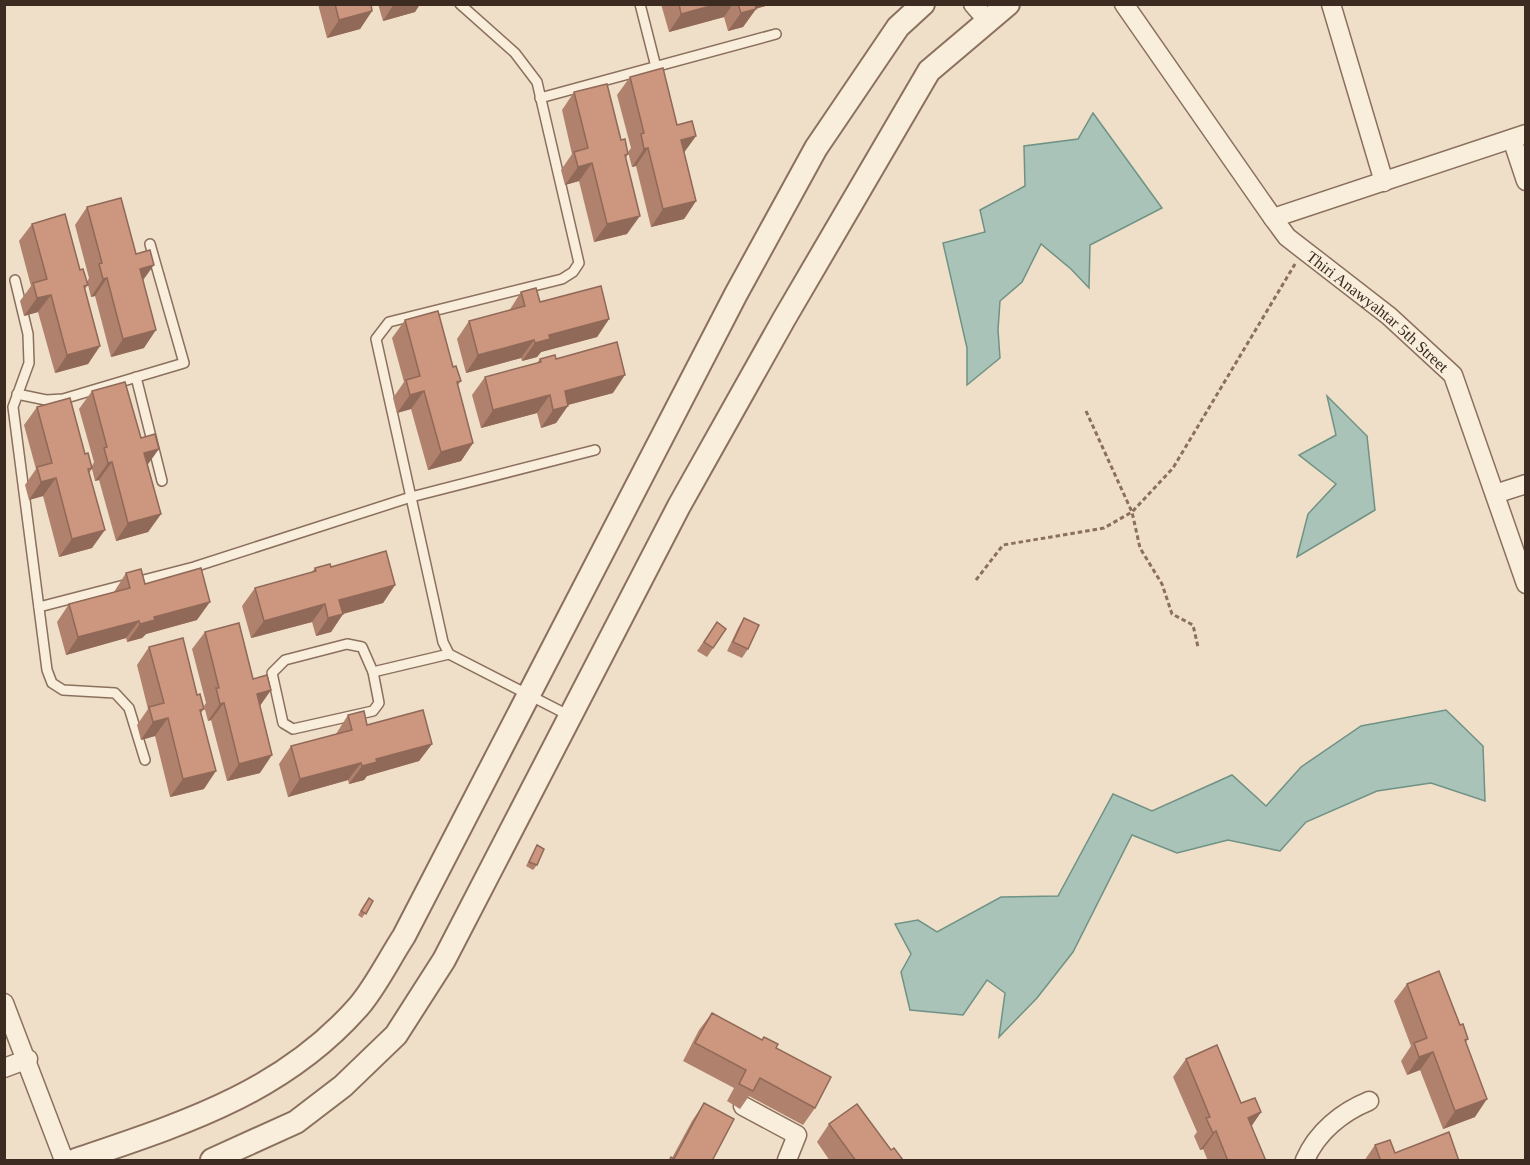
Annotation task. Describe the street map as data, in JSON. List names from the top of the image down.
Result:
{
  "streets": {
    "street": ["Thiri Anawyahtar 5th Street"]
  }
}
